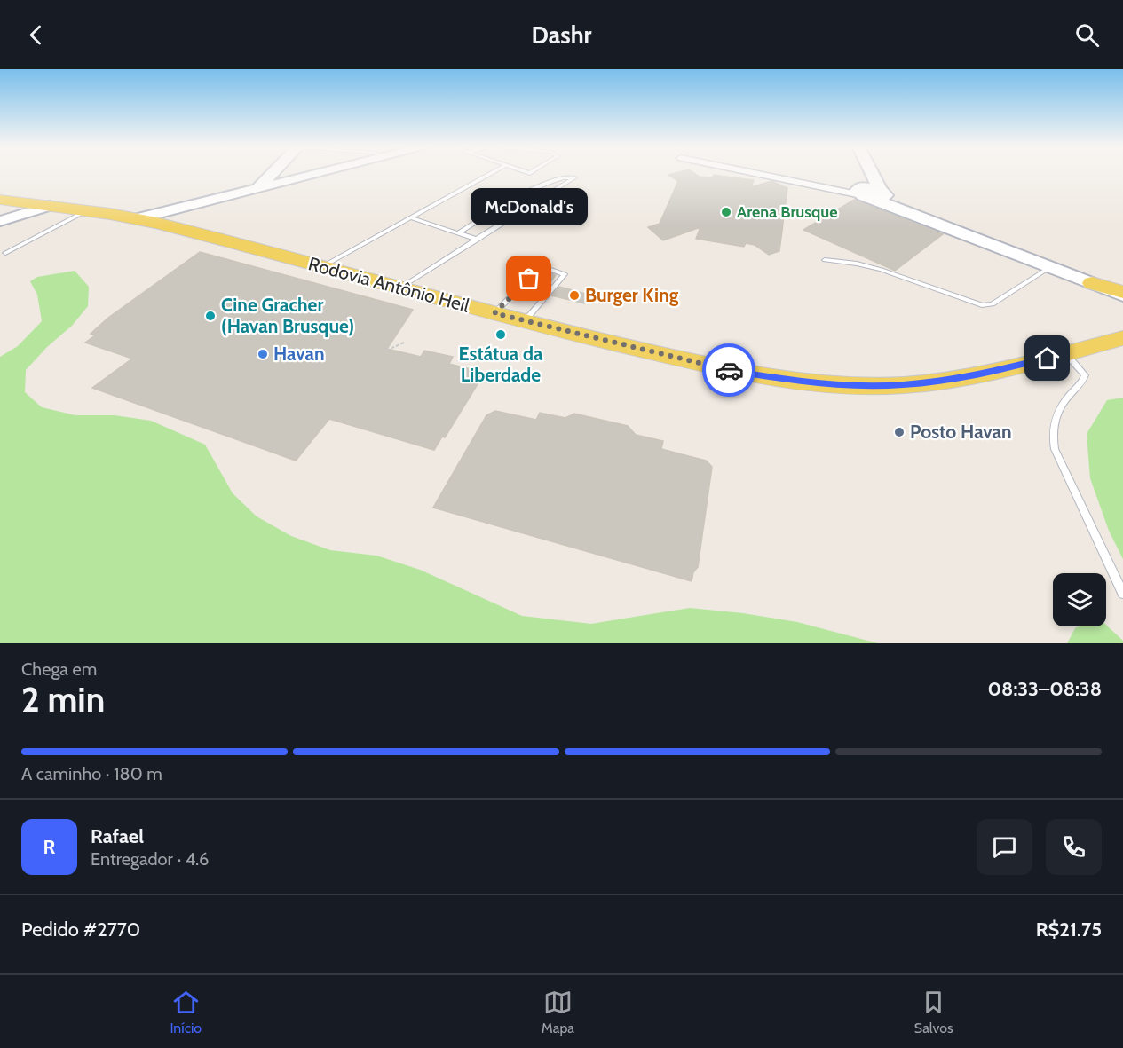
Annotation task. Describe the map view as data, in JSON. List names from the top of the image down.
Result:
{
  "streets": {
    "main road": ["Rodovia Antônio Heil"]
  },
  "places": [
    "Arena Brusque",
    "McDonald's",
    "Burger King",
    "Cine Gracher (Havan Brusque)",
    "Estátua da Liberdade",
    "Havan",
    "Posto Havan"
  ],
  "page": {
    "header": "Dashr",
    "bubble": "McDonald's",
    "heading": ["2 min", "Chega em", "08:33–08:38"],
    "panel": [
      "Rafael",
      "Entregador · 4.6",
      "Pedido #2770",
      "R$21.75"
    ],
    "bar": "A caminho · 180 m",
    "round": "R",
    "tabs": ["Início", "Mapa", "Salvos"]
  }
}
